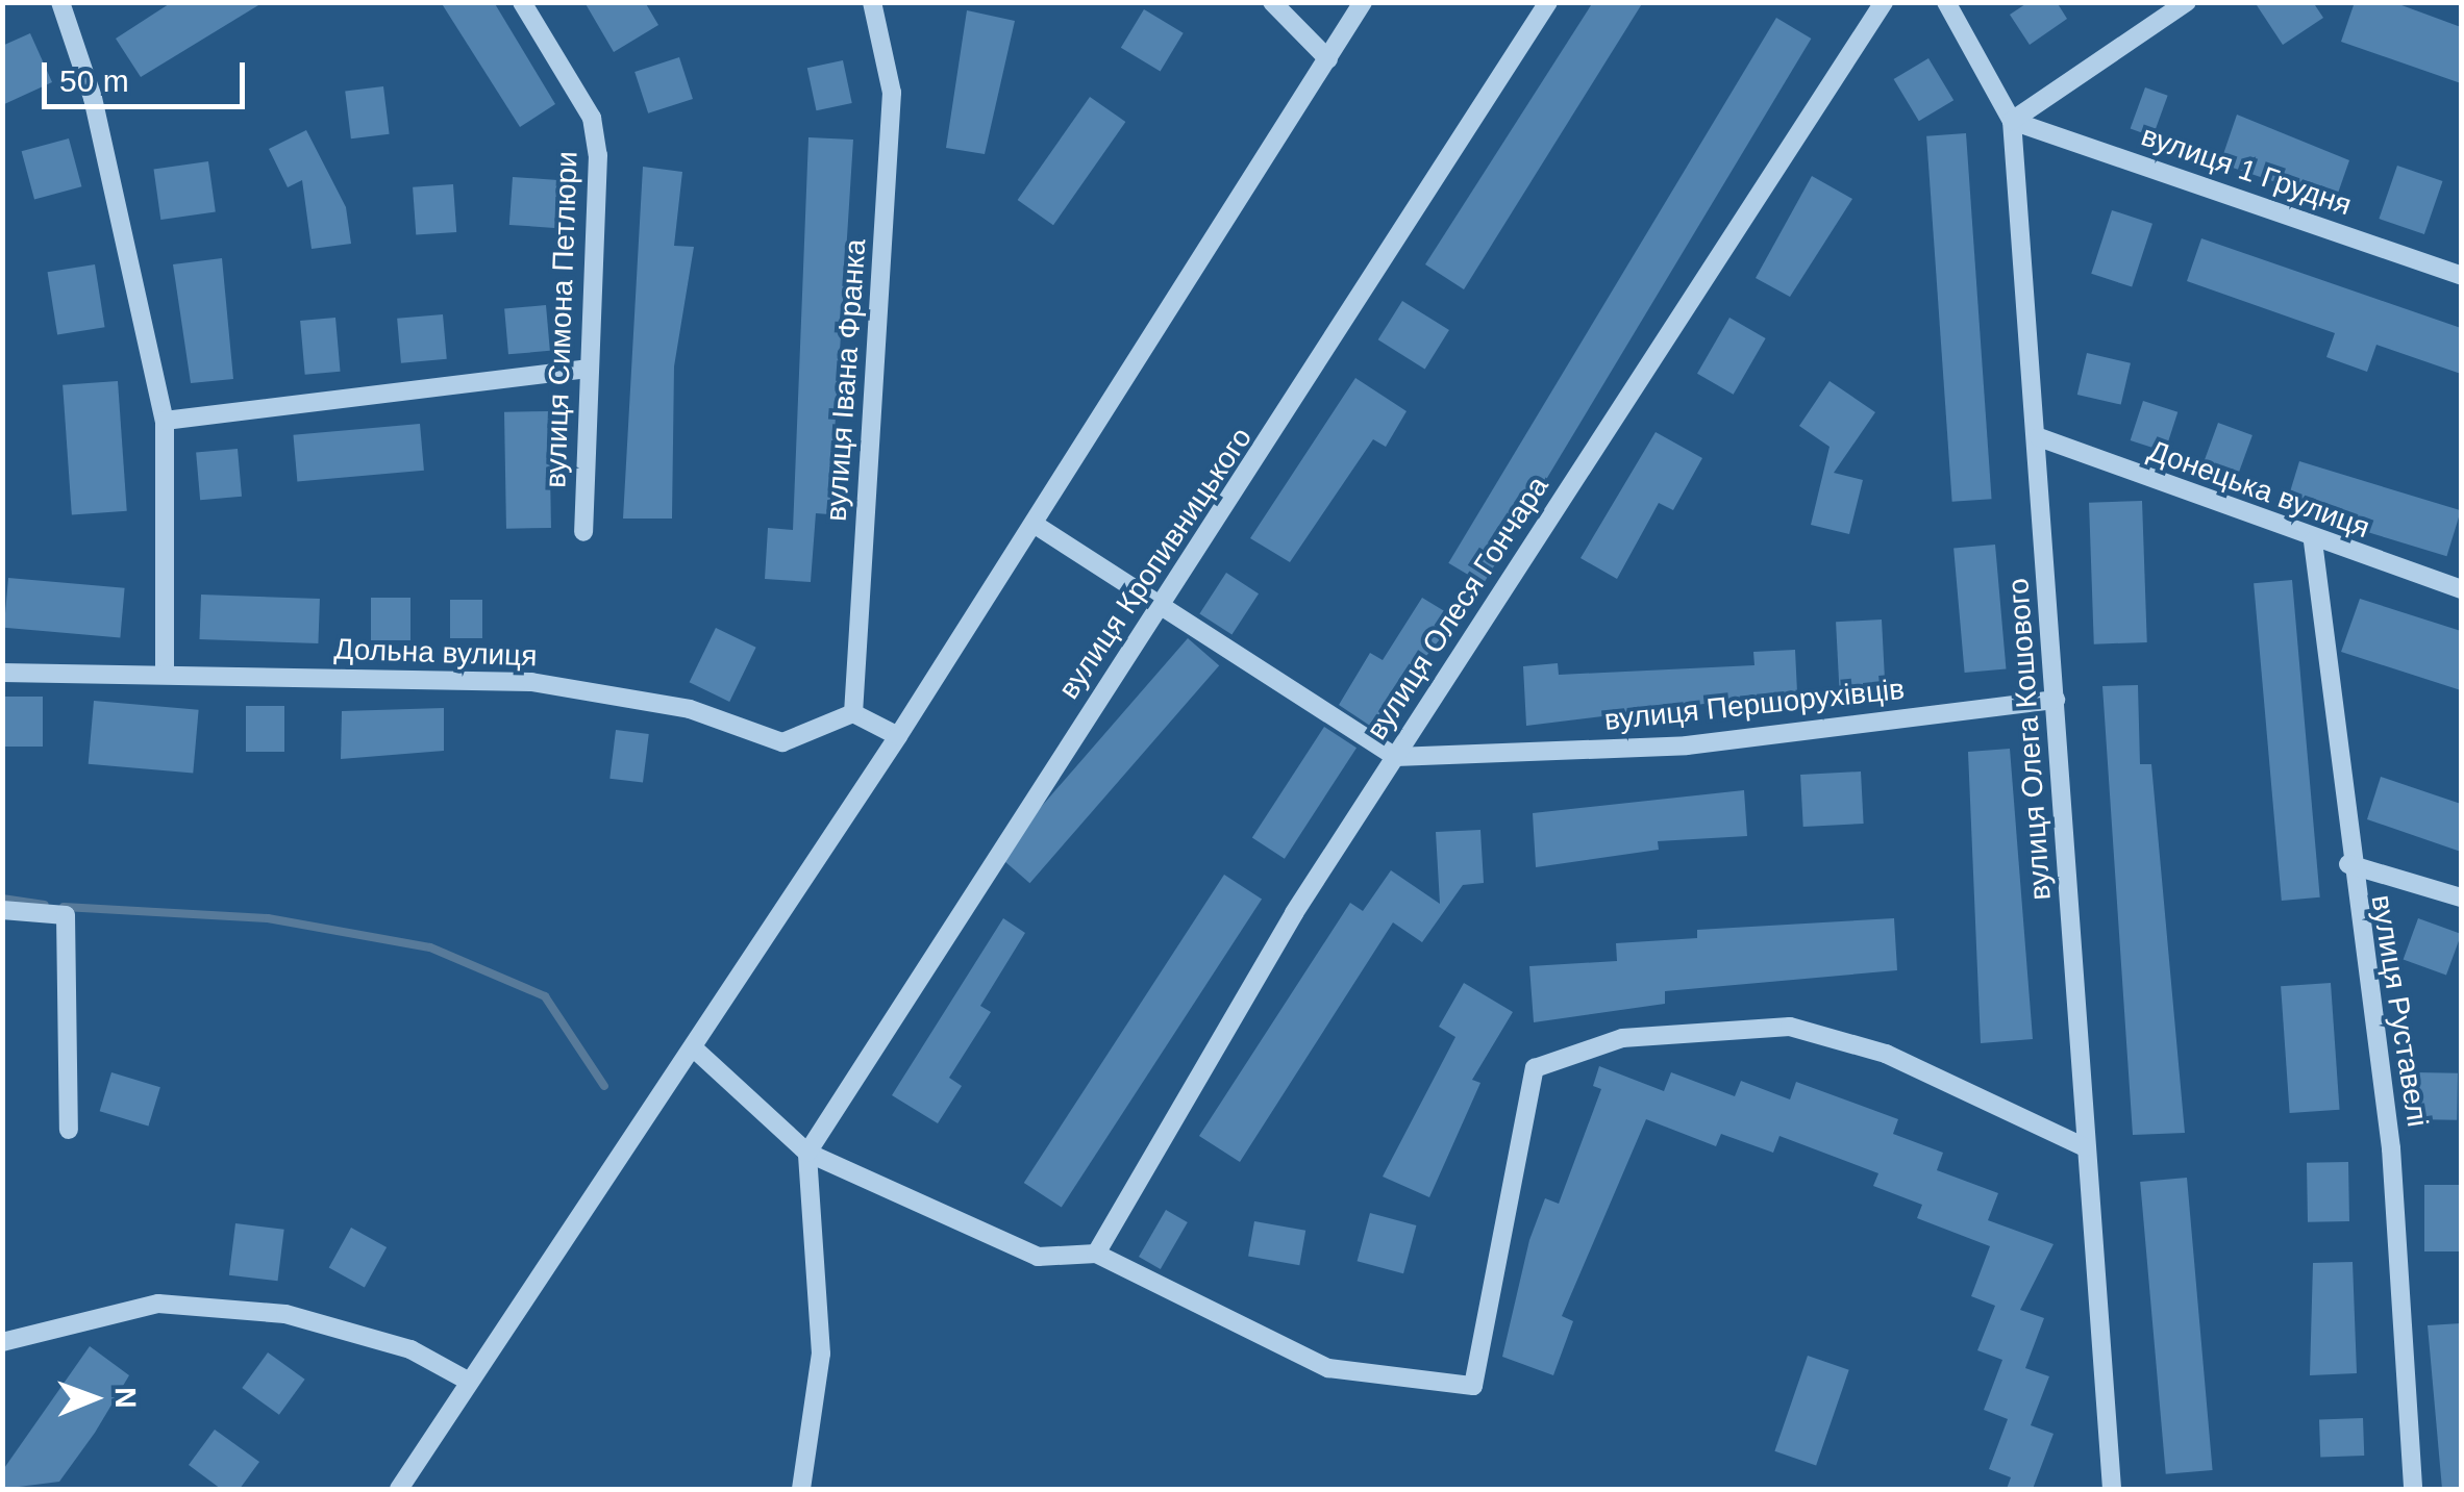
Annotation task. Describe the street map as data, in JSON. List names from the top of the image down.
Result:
{
  "streets": {
    "street": [
      "вулиця 1 Грудня",
      "вулиця Симона Петлюри",
      "вулиця Івана Франка",
      "Донецька вулиця",
      "вулиця Кропивницького",
      "вулиця Олеся Гончара",
      "Дольна вулиця",
      "вулиця Першорухівців",
      "вулиця Олега Кошового",
      "вулиця Руставелі"
    ]
  },
  "crossings": [
    ["вулиця 1 Грудня", "вулиця Олега Кошового"],
    ["вулиця Івана Франка", "Дольна вулиця"],
    ["Донецька вулиця", "вулиця Олега Кошового"],
    ["Донецька вулиця", "вулиця Руставелі"],
    ["вулиця Олеся Гончара", "вулиця Першорухівців"],
    ["вулиця Першорухівців", "вулиця Олега Кошового"]
  ],
  "scale_bar": "50 m",
  "north": "right"
}
